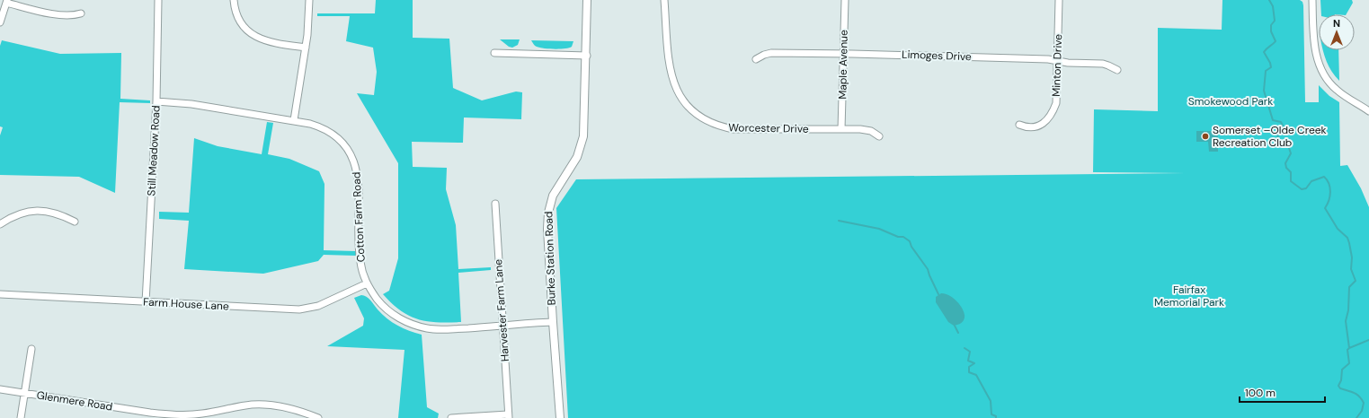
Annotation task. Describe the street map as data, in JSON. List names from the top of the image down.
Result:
{
  "streets": {
    "street": [
      "Limoges Drive",
      "Maple Avenue",
      "Minton Drive",
      "Worcester Drive",
      "Still Meadow Road",
      "Cotton Farm Road",
      "Burke Station Road",
      "Farm House Lane",
      "Harvester Farm Lane",
      "Glenmere Road"
    ]
  },
  "crossings": [
    ["Limoges Drive", "Maple Avenue"],
    ["Limoges Drive", "Minton Drive"],
    ["Maple Avenue", "Worcester Drive"],
    ["Still Meadow Road", "Cotton Farm Road"],
    ["Still Meadow Road", "Farm House Lane"],
    ["Cotton Farm Road", "Burke Station Road"],
    ["Cotton Farm Road", "Farm House Lane"],
    ["Cotton Farm Road", "Harvester Farm Lane"]
  ],
  "parks": ["Smokewood Park", "Fairfax Memorial Park"],
  "places": ["Somerset –Olde Creek Recreation Club"],
  "scale_bar": "100 m",
  "north": "top"
}
